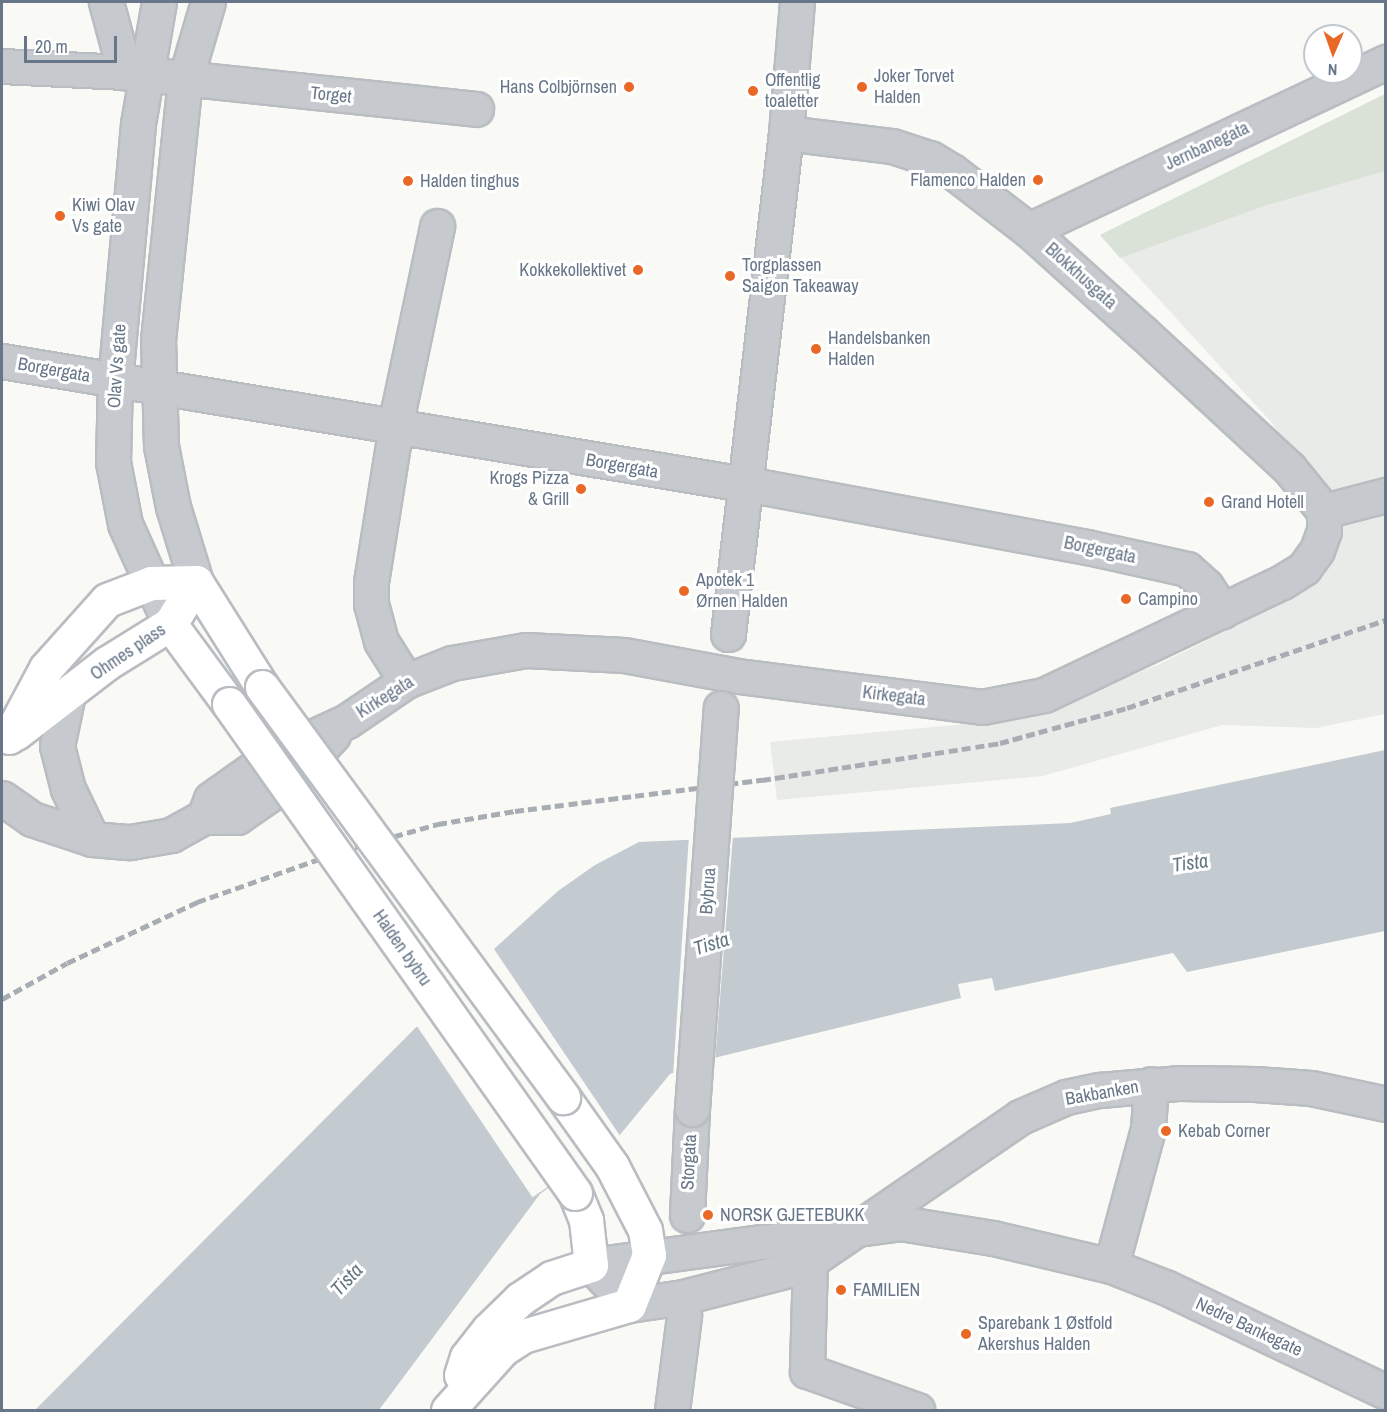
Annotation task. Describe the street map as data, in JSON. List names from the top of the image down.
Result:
{
  "streets": {
    "main road": ["Olav Vs gate", "Ohmes plass", "Halden bybru"],
    "street": [
      "Torget",
      "Jernbanegata",
      "Blokkhusgata",
      "Borgergata",
      "Kirkegata",
      "Bybrua",
      "Bakbanken",
      "Storgata",
      "Nedre Bankegate"
    ]
  },
  "crossings": [
    ["Torget", "Olav Vs gate"],
    ["Jernbanegata", "Blokkhusgata"],
    ["Blokkhusgata", "Kirkegata"],
    ["Olav Vs gate", "Borgergata"],
    ["Olav Vs gate", "Ohmes plass"],
    ["Olav Vs gate", "Halden bybru"],
    ["Borgergata", "Kirkegata"],
    ["Bybrua", "Storgata"],
    ["Halden bybru", "Bakbanken"],
    ["Bakbanken", "Nedre Bankegate"]
  ],
  "water": ["Tista"],
  "places": [
    "Hans Colbjörnsen",
    "Joker Torvet Halden",
    "Offentlig toaletter",
    "Flamenco Halden",
    "Halden tinghus",
    "Kiwi Olav Vs gate",
    "Kokkekollektivet",
    "Torgplassen Saigon Takeaway",
    "Handelsbanken Halden",
    "Krogs Pizza & Grill",
    "Grand Hotell",
    "Apotek 1 Ørnen Halden",
    "Campino",
    "Kebab Corner",
    "NORSK GJETEBUKK",
    "FAMILIEN",
    "Sparebank 1 Østfold Akershus Halden"
  ],
  "scale_bar": "20 m",
  "north": "bottom"
}
